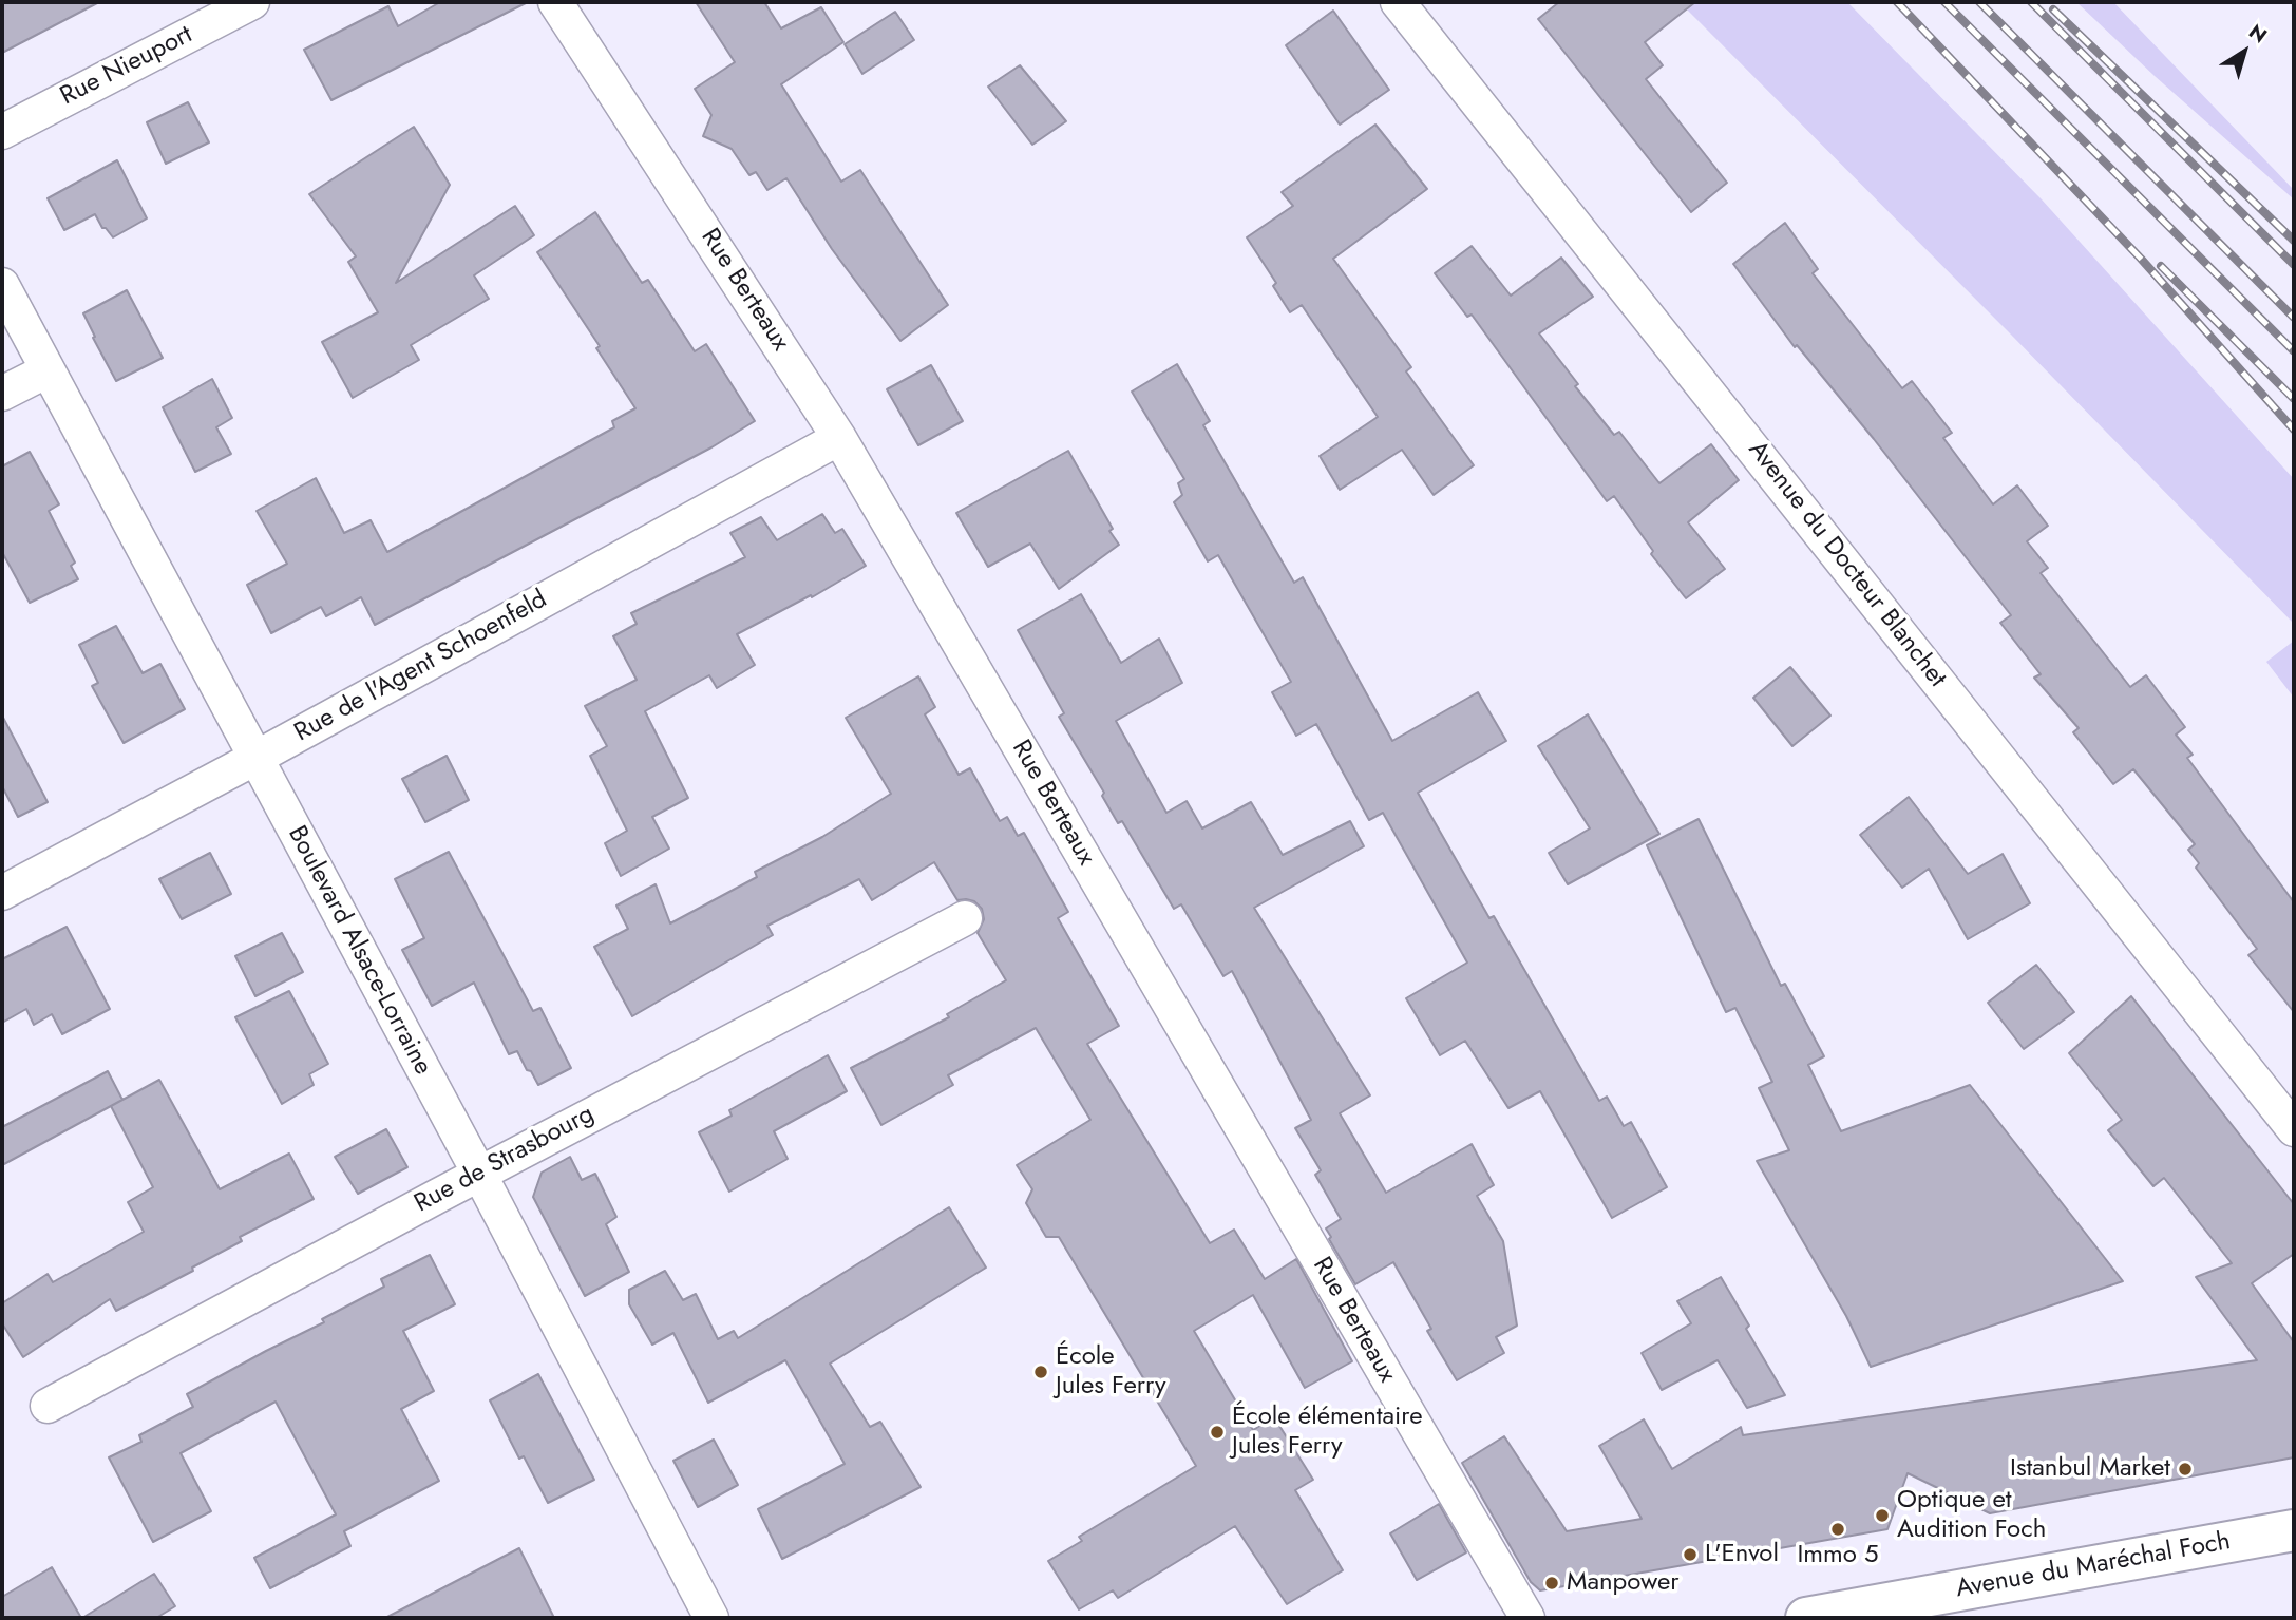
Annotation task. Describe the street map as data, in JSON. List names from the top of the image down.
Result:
{
  "streets": {
    "street": [
      "Rue Nieuport",
      "Rue Berteaux",
      "Avenue du Docteur Blanchet",
      "Rue de l'Agent Schoenfeld",
      "Boulevard Alsace-Lorraine",
      "Rue de Strasbourg",
      "Avenue du Maréchal Foch"
    ]
  },
  "crossings": [
    ["Rue Berteaux", "Rue de l'Agent Schoenfeld"],
    ["Rue de l'Agent Schoenfeld", "Boulevard Alsace-Lorraine"],
    ["Boulevard Alsace-Lorraine", "Rue de Strasbourg"]
  ],
  "places": [
    "École Jules Ferry",
    "École élémentaire Jules Ferry",
    "Istanbul Market",
    "Optique et Audition Foch",
    "Immo 5",
    "L'Envol",
    "Manpower"
  ],
  "north": "top right"
}
